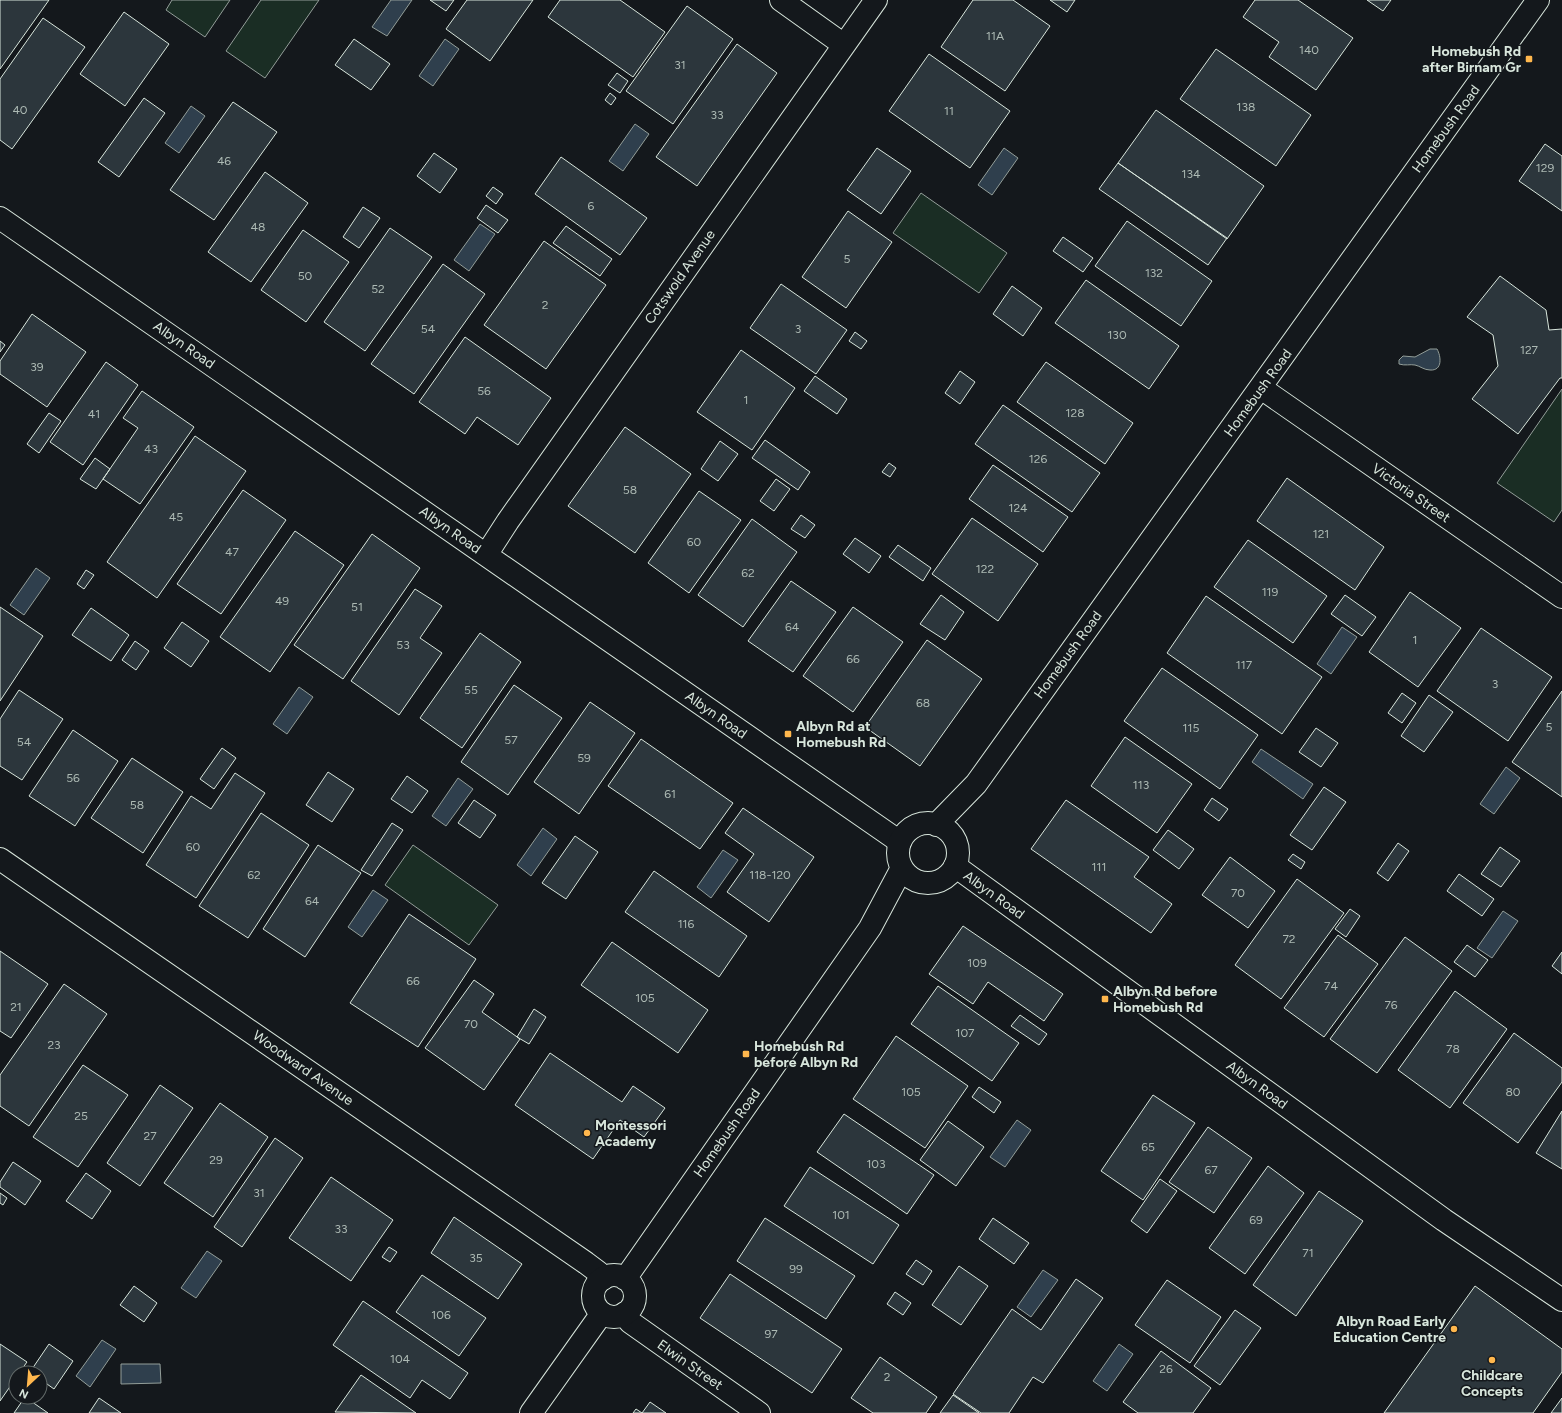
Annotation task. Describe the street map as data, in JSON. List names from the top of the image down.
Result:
{
  "streets": {
    "street": [
      "Homebush Road",
      "Cotswold Avenue",
      "Albyn Road",
      "Victoria Street",
      "Woodward Avenue",
      "Elwin Street"
    ]
  },
  "crossings": [
    ["Homebush Road", "Albyn Road"],
    ["Homebush Road", "Victoria Street"],
    ["Homebush Road", "Woodward Avenue"],
    ["Homebush Road", "Elwin Street"],
    ["Cotswold Avenue", "Albyn Road"],
    ["Woodward Avenue", "Elwin Street"]
  ],
  "places": {
    "transit": [
      "Homebush Rd after Birnam Gr",
      "Albyn Rd at Homebush Rd",
      "Albyn Rd before Homebush Rd",
      "Homebush Rd before Albyn Rd"
    ],
    "other": ["Montessori Academy", "Albyn Road Early Education Centre", "Childcare Concepts"]
  },
  "house_numbers": [
    "11A",
    "140",
    "31",
    "138",
    "40",
    "11",
    "33",
    "46",
    "129",
    "134",
    "6",
    "48",
    "5",
    "132",
    "50",
    "52",
    "2",
    "54",
    "3",
    "130",
    "127",
    "39",
    "56",
    "1",
    "128",
    "41",
    "43",
    "126",
    "58",
    "124",
    "45",
    "121",
    "60",
    "47",
    "122",
    "62",
    "119",
    "49",
    "51",
    "64",
    "1",
    "53",
    "66",
    "117",
    "3",
    "55",
    "68",
    "5",
    "115",
    "57",
    "54",
    "59",
    "56",
    "113",
    "61",
    "58",
    "60",
    "111",
    "62",
    "118-120",
    "70",
    "64",
    "116",
    "72",
    "109",
    "66",
    "74",
    "105",
    "76",
    "21",
    "70",
    "107",
    "23",
    "78",
    "105",
    "80",
    "25",
    "27",
    "65",
    "29",
    "103",
    "67",
    "31",
    "101",
    "69",
    "33",
    "71",
    "35",
    "99",
    "106",
    "97",
    "104",
    "26",
    "2"
  ],
  "north": "bottom left"
}
